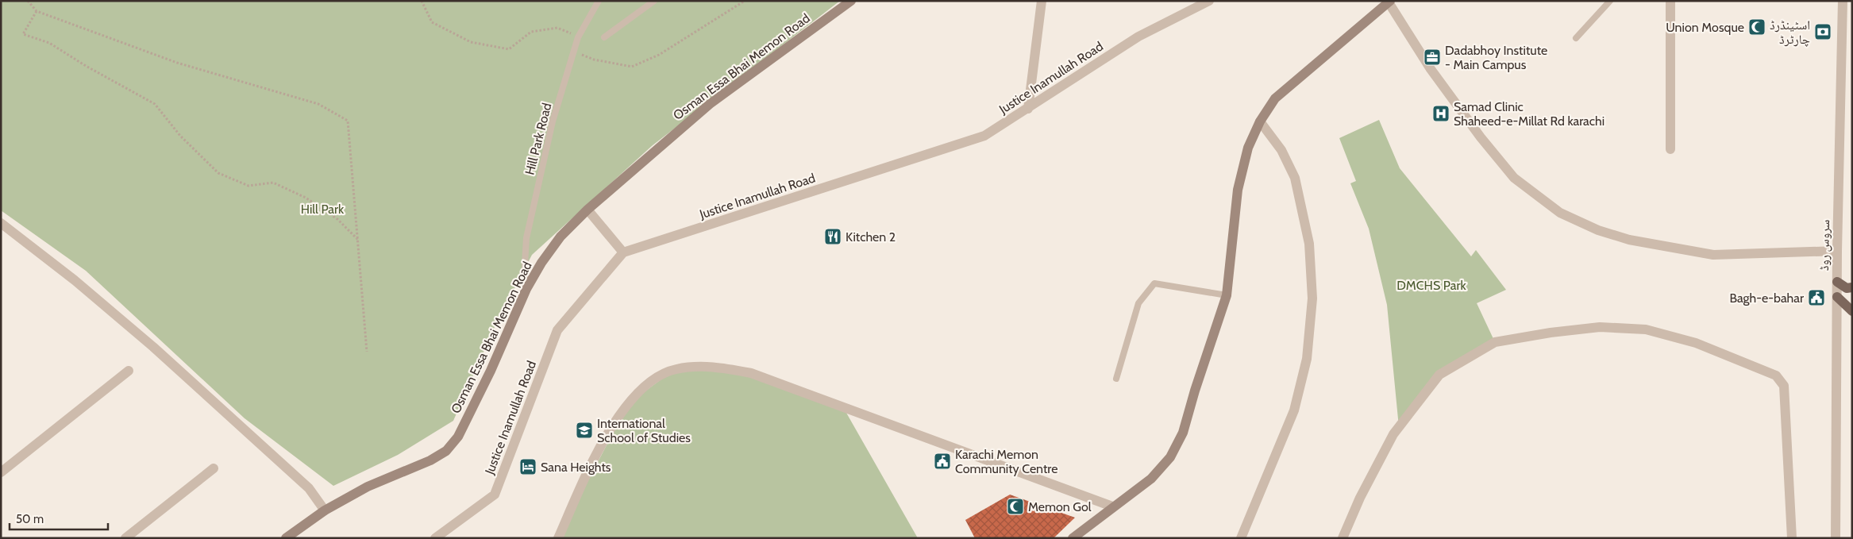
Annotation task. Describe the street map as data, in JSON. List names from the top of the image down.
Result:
{
  "streets": {
    "street": ["Osman Essa Bhai Memon Road", "Justice Inamullah Road", "سروس روڈ"],
    "lane": ["Hill Park Road"]
  },
  "crossings": [
    ["Osman Essa Bhai Memon Road", "Hill Park Road"]
  ],
  "parks": ["Hill Park", "DMCHS Park"],
  "places": {
    "mosque": ["Union Mosque", "Memon Gol"],
    "bank": ["اسٹینڈرڈ چارٹرڈ"],
    "office": ["Dadabhoy Institute - Main Campus"],
    "hospital": ["Samad Clinic Shaheed-e-Millat Rd karachi"],
    "restaurant": ["Kitchen 2"],
    "public building": ["Bagh-e-bahar", "Karachi Memon Community Centre"],
    "school or university": ["International School of Studies"],
    "hotel": ["Sana Heights"]
  },
  "scale_bar": "50 m"
}
